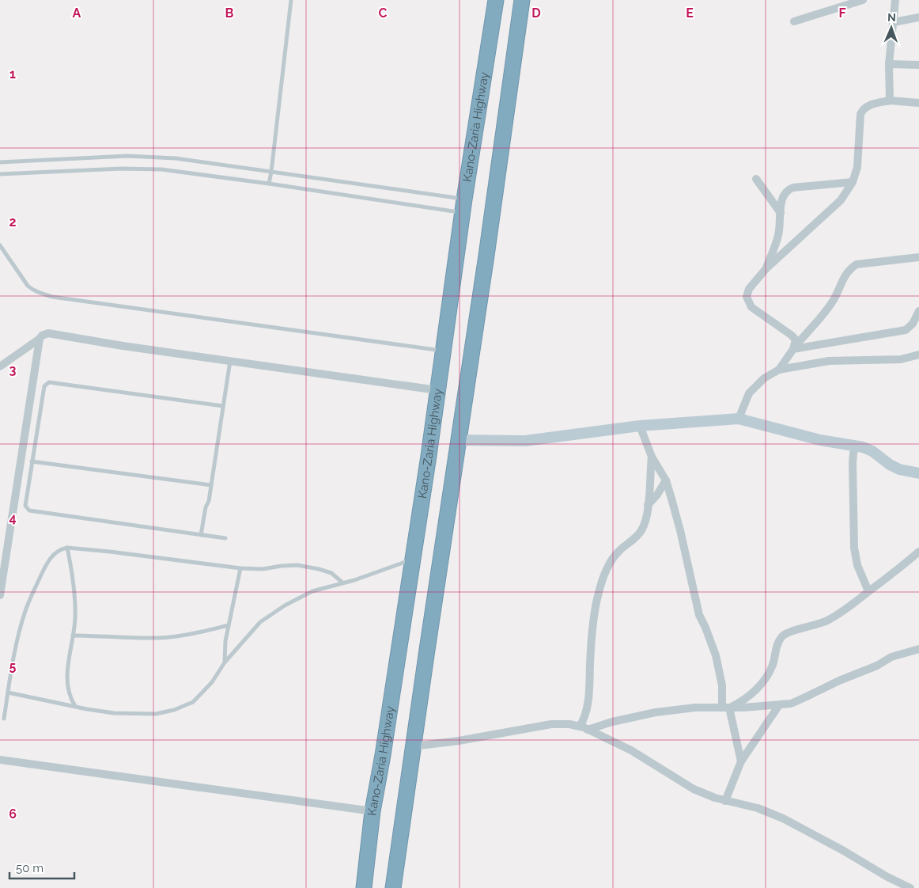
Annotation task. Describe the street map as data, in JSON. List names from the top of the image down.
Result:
{
  "streets": {
    "highway": ["Kano-Zaria Highway"]
  },
  "scale_bar": "50 m",
  "north": "top",
  "grid": {
    "columns": [
      "A",
      "B",
      "C",
      "D",
      "E",
      "F"
    ],
    "rows": [
      "1",
      "2",
      "3",
      "4",
      "5",
      "6"
    ]
  }
}
